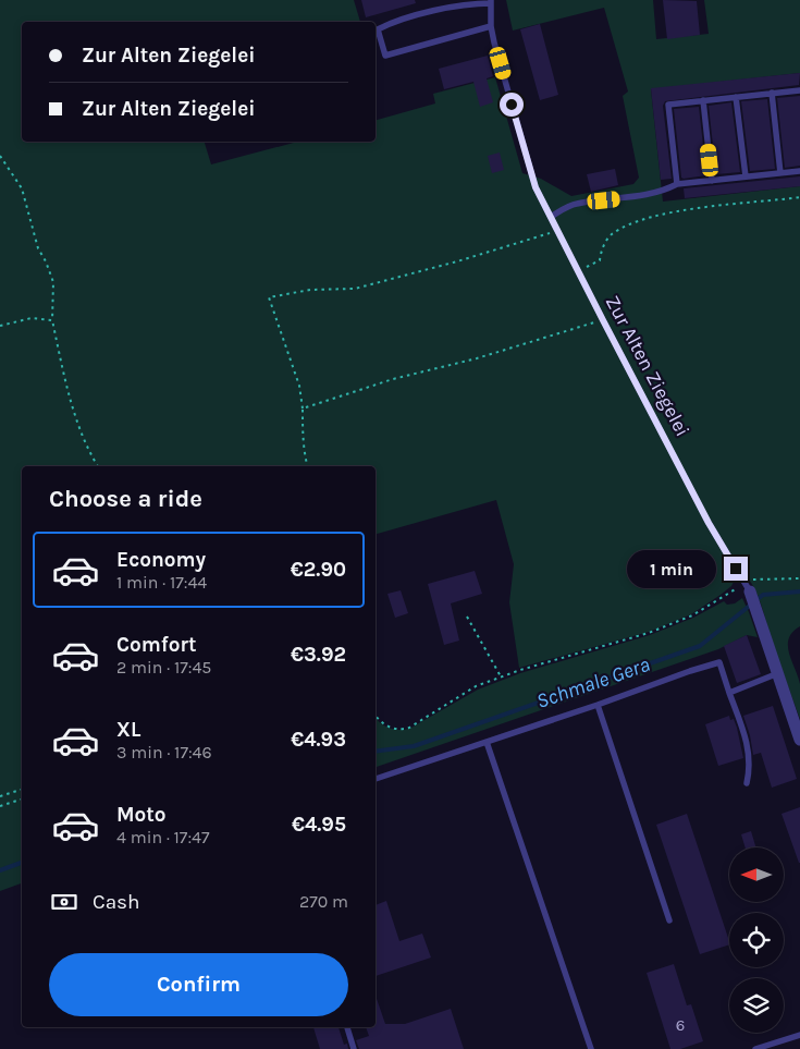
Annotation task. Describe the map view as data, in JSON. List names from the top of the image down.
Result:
{
  "streets": {
    "street": ["Zur Alten Ziegelei"]
  },
  "water": ["Schmale Gera"],
  "house_numbers": ["6"],
  "north": "left",
  "page": {
    "banner": ["Zur Alten Ziegelei", "Zur Alten Ziegelei"],
    "heading": "Choose a ride",
    "list": [
      {
        "name": "Economy",
        "note": "1 min · 17:44",
        "value": "€2.90"
      },
      {
        "name": "Comfort",
        "note": "2 min · 17:45",
        "value": "€3.92"
      },
      {
        "name": "XL",
        "note": "3 min · 17:46",
        "value": "€4.93"
      },
      {
        "name": "Moto",
        "note": "4 min · 17:47",
        "value": "€4.95"
      }
    ],
    "bubble": "1 min",
    "pay": ["Cash", "270 m"],
    "buttons": "Confirm"
  }
}
